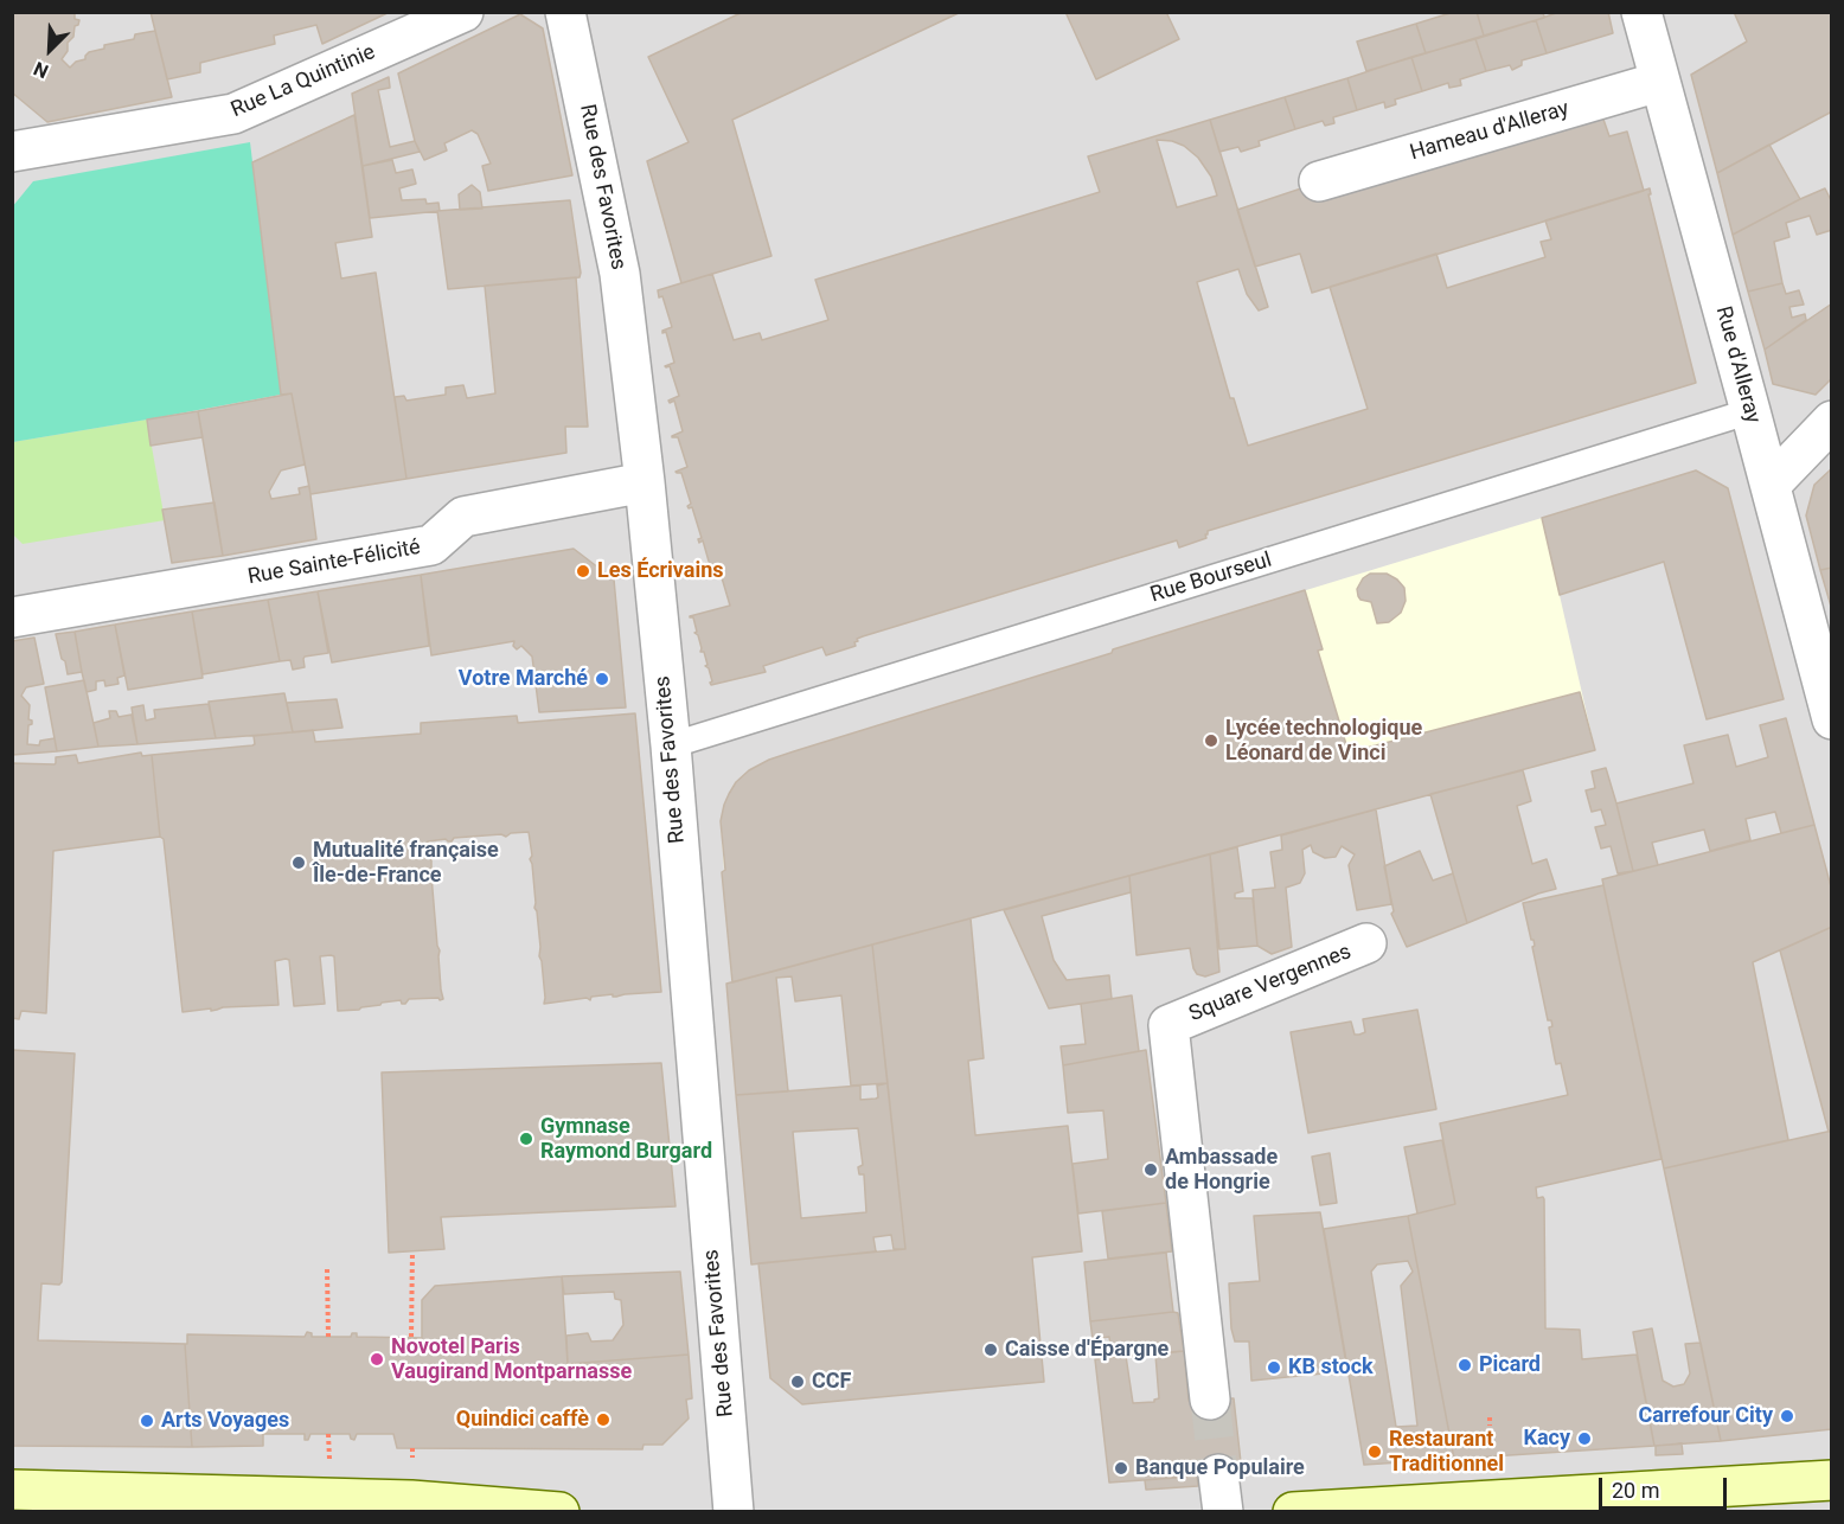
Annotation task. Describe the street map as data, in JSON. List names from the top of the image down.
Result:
{
  "streets": {
    "street": [
      "Rue La Quintinie",
      "Hameau d'Alleray",
      "Rue des Favorites",
      "Rue d'Alleray",
      "Rue Sainte-Félicité",
      "Square Vergennes"
    ],
    "lane": ["Rue Bourseul"]
  },
  "crossings": [
    ["Hameau d'Alleray", "Rue d'Alleray"],
    ["Rue des Favorites", "Rue Sainte-Félicité"],
    ["Rue des Favorites", "Rue Bourseul"],
    ["Rue d'Alleray", "Rue Bourseul"]
  ],
  "places": [
    "Les Écrivains",
    "Votre Marché",
    "Lycée technologique Léonard de Vinci",
    "Mutualité française Île-de-France",
    "Gymnase Raymond Burgard",
    "Ambassade de Hongrie",
    "Caisse d'Épargne",
    "Novotel Paris Vaugirand Montparnasse",
    "Picard",
    "KB stock",
    "CCF",
    "Carrefour City",
    "Quindici caffè",
    "Arts Voyages",
    "Kacy",
    "Restaurant Traditionnel",
    "Banque Populaire"
  ],
  "scale_bar": "20 m",
  "north": "bottom left"
}
